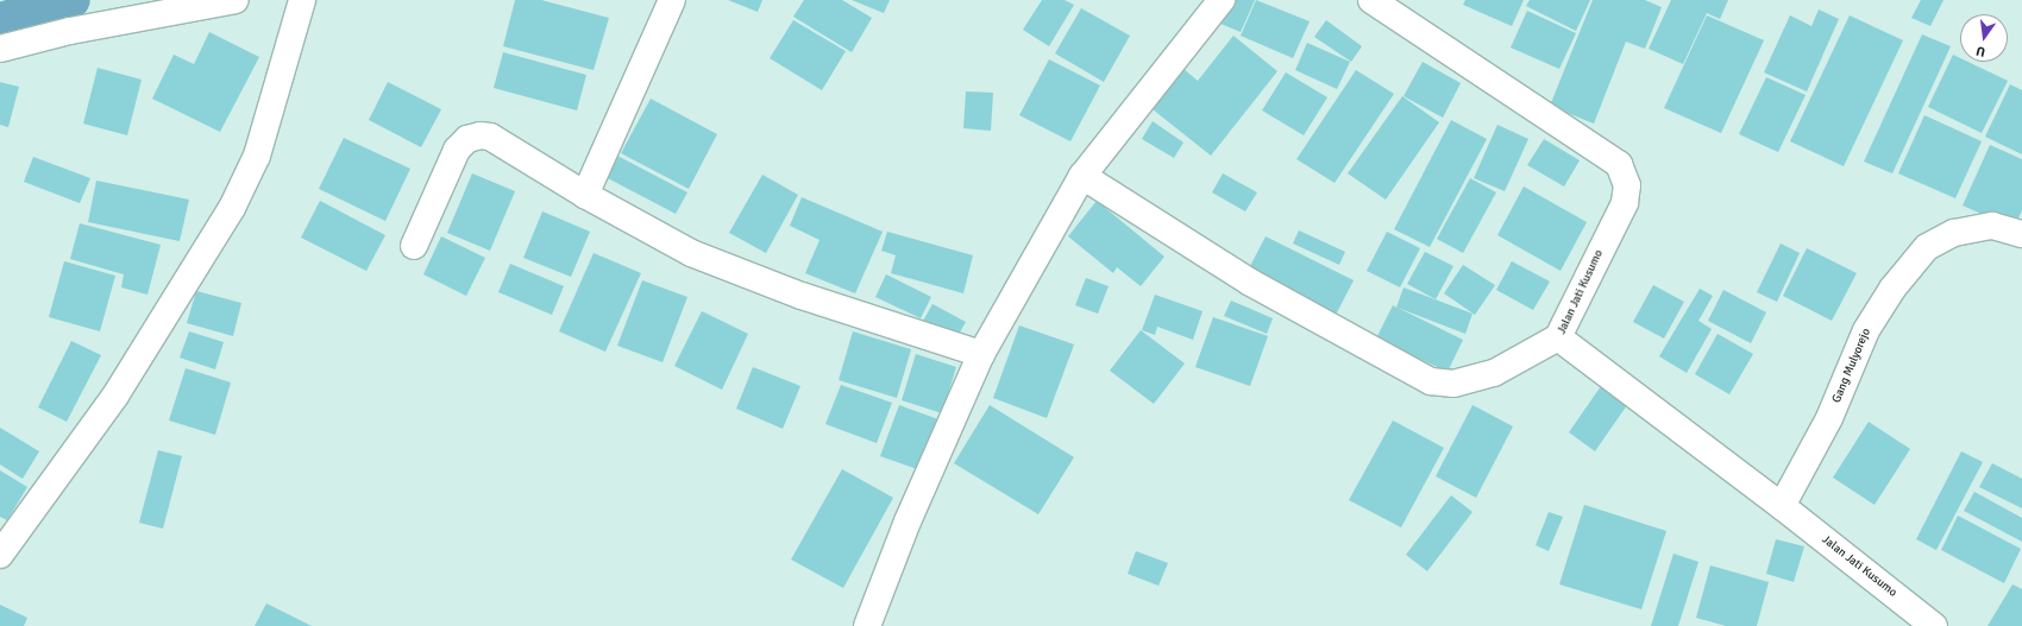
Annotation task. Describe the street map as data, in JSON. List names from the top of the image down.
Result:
{
  "streets": {
    "street": ["Jalan Jati Kusumo", "Gang Mulyorejo"]
  },
  "crossings": [
    ["Jalan Jati Kusumo", "Gang Mulyorejo"]
  ],
  "north": "bottom"
}
